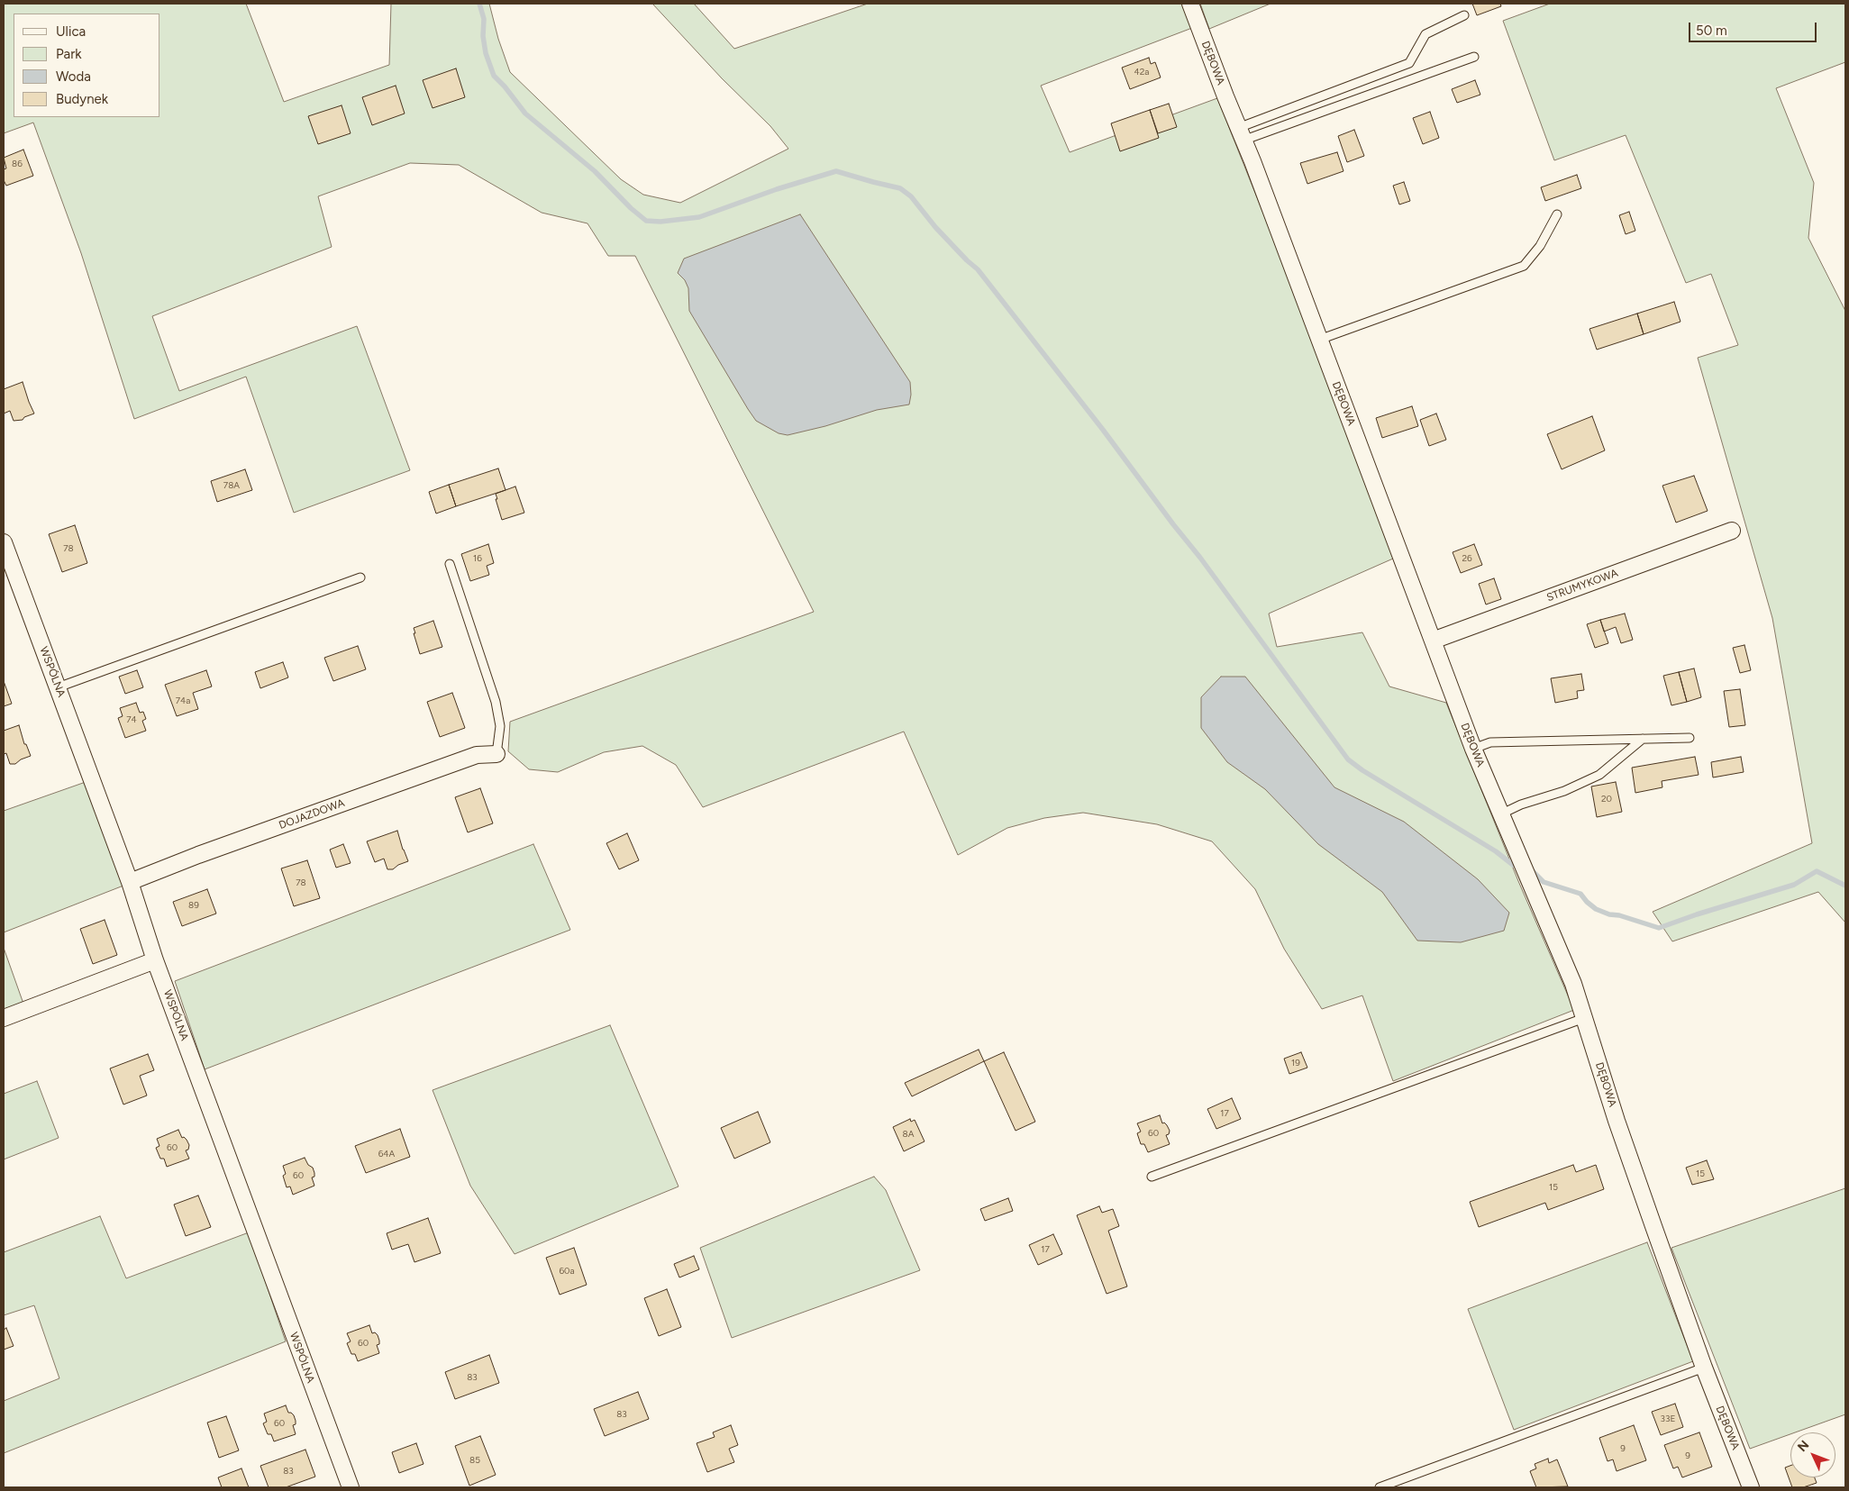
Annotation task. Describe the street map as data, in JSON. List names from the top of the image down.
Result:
{
  "streets": {
    "street": [
      "DĘBOWA",
      "STRUMYKOWA",
      "WSPÓLNA",
      "DOJAZDOWA"
    ]
  },
  "crossings": [
    ["DĘBOWA", "STRUMYKOWA"],
    ["WSPÓLNA", "DOJAZDOWA"]
  ],
  "house_numbers": [
    "42a",
    "86",
    "78A",
    "78",
    "16",
    "26",
    "74a",
    "74",
    "20",
    "78",
    "89",
    "19",
    "17",
    "60",
    "8A",
    "60",
    "64A",
    "15",
    "60",
    "15",
    "17",
    "60a",
    "60",
    "83",
    "83",
    "33E",
    "60",
    "9",
    "9",
    "85",
    "83"
  ],
  "legend": [
    "Ulica",
    "Park",
    "Woda",
    "Budynek"
  ],
  "scale_bar": "50 m",
  "north": "top left"
}
